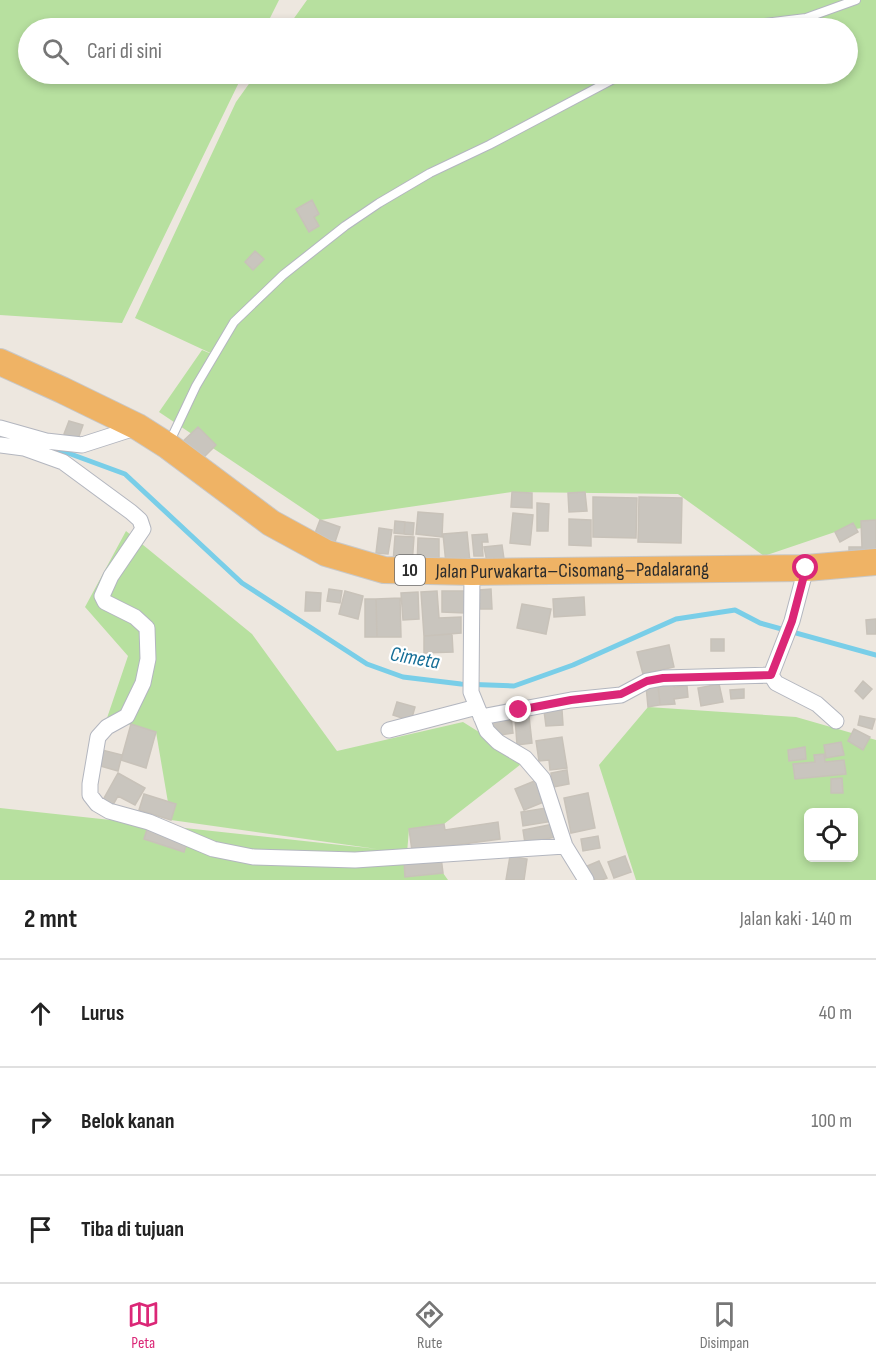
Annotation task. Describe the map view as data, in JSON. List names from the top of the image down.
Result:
{
  "streets": {
    "highway": ["10", "Jalan Purwakarta–Cisomang–Padalarang"]
  },
  "water": ["Cimeta"],
  "page": {
    "search": "Cari di sini",
    "heading": ["2 mnt", "Jalan kaki · 140 m"],
    "list": [
      ["Lurus", "40 m"],
      ["Belok kanan", "100 m"],
      "Tiba di tujuan"
    ],
    "nav": ["Peta", "Rute", "Disimpan"]
  }
}
